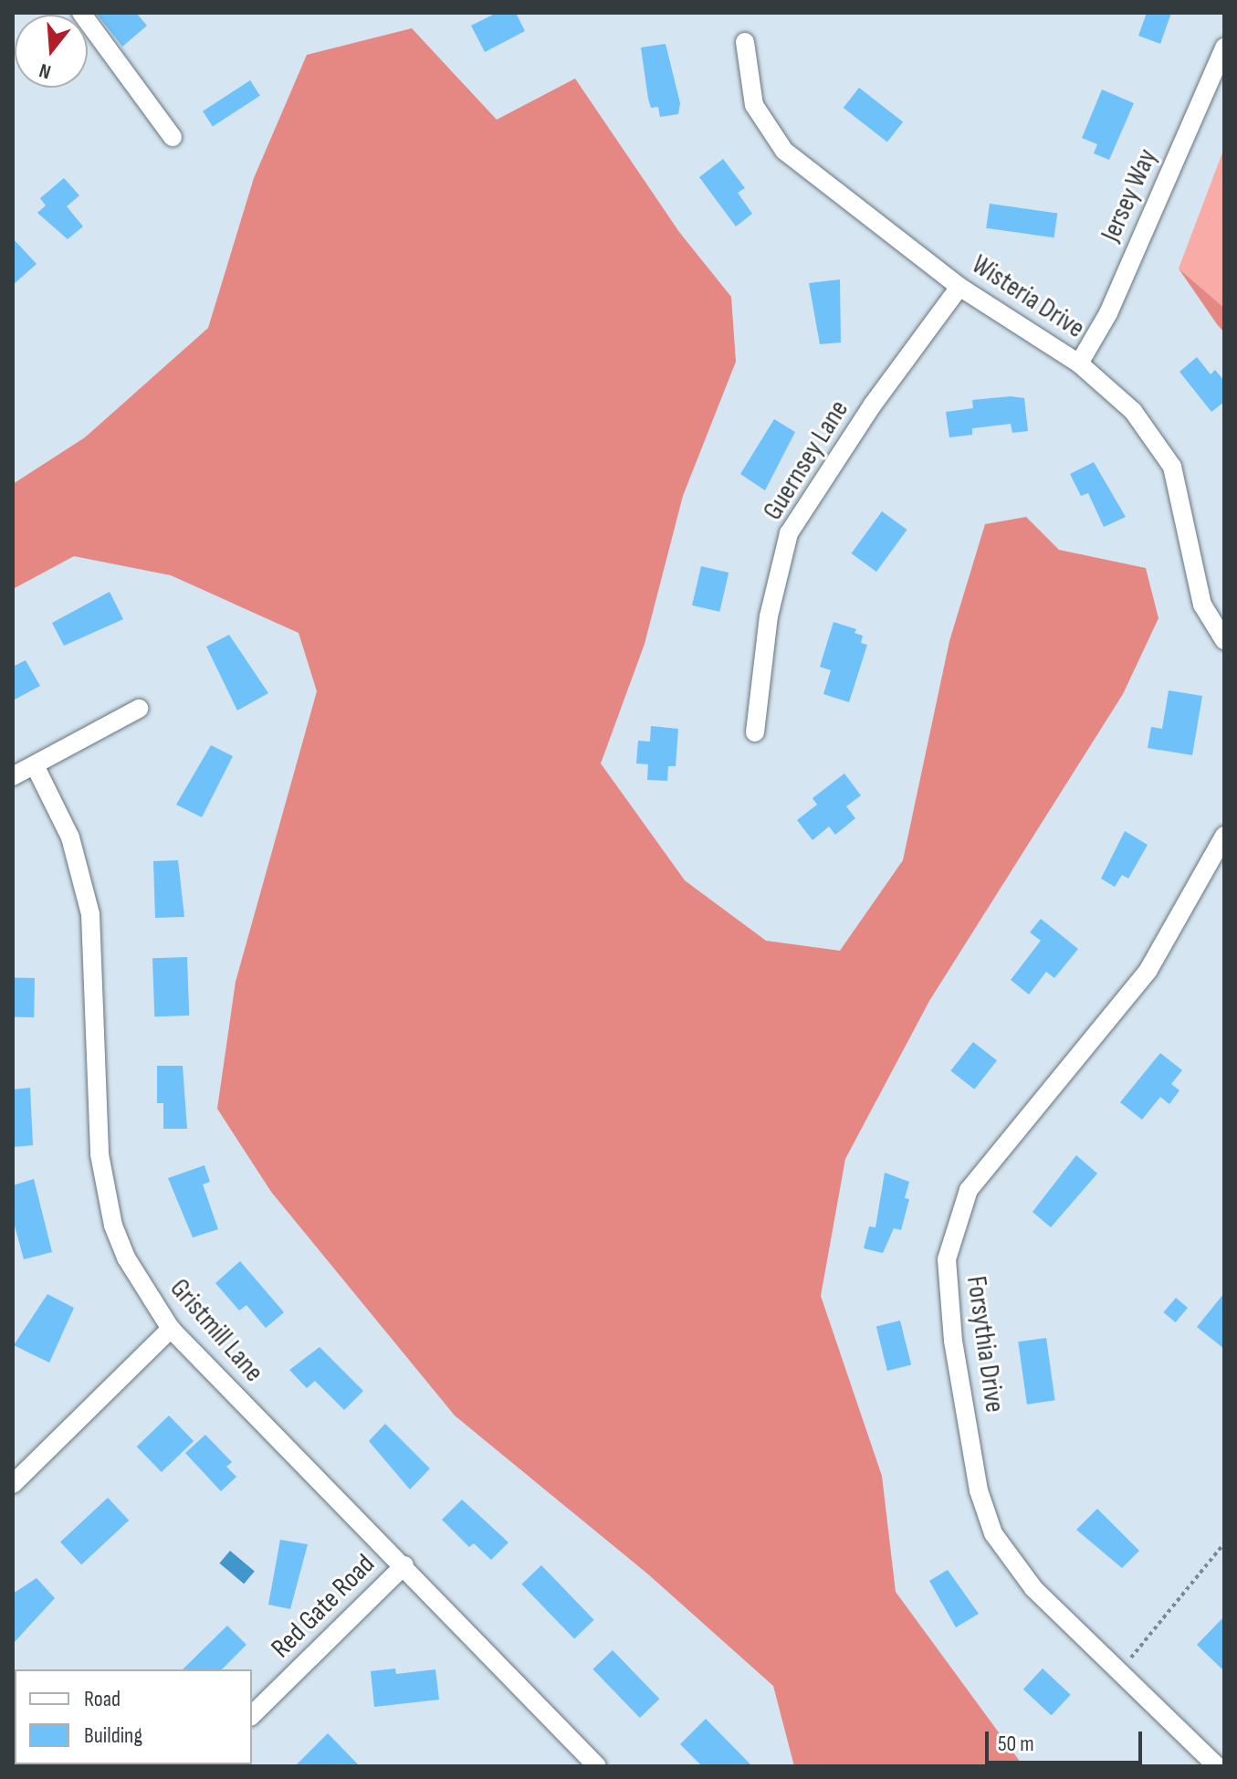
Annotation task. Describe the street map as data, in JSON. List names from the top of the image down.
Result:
{
  "streets": {
    "street": [
      "Jersey Way",
      "Wisteria Drive",
      "Guernsey Lane",
      "Gristmill Lane",
      "Forsythia Drive",
      "Red Gate Road"
    ]
  },
  "crossings": [
    ["Jersey Way", "Wisteria Drive"],
    ["Wisteria Drive", "Guernsey Lane"],
    ["Gristmill Lane", "Red Gate Road"]
  ],
  "legend": ["Road", "Building"],
  "scale_bar": "50 m",
  "north": "bottom"
}
